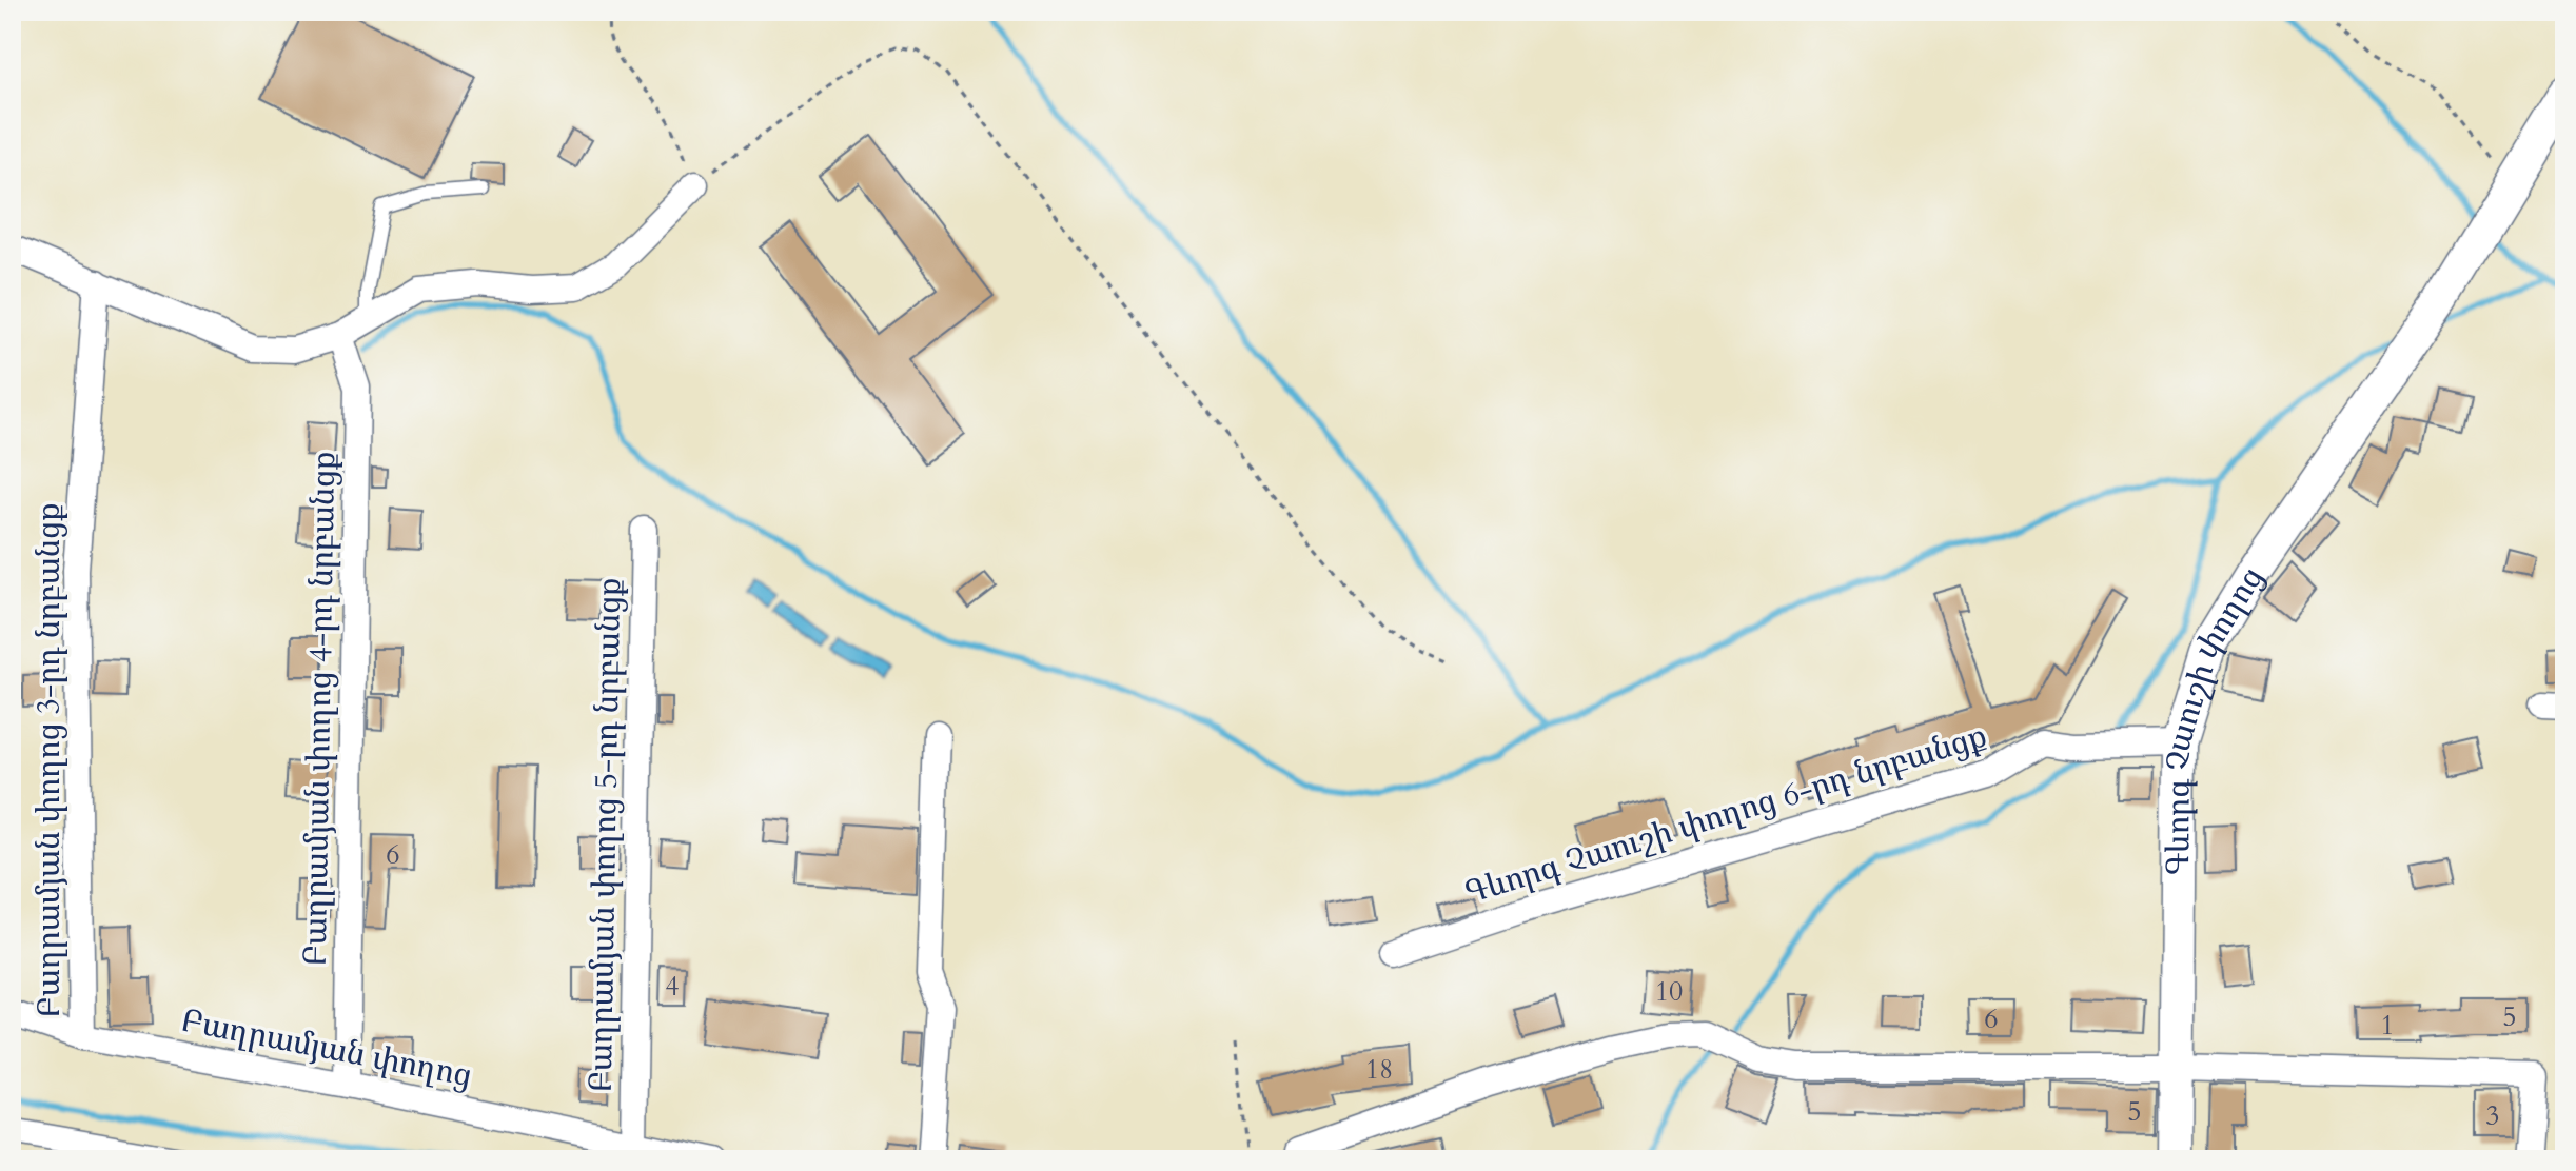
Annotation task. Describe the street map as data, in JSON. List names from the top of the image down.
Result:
{
  "streets": {
    "main road": ["Գևորգ Չաուշի փողոց"],
    "street": [
      "Բաղրամյան փողոց 4-րդ նրբանցք",
      "Բաղրամյան փողոց 3-րդ նրբանցք",
      "Գևորգ Չաուշի փողոց 6-րդ նրբանցք",
      "Բաղրամյան փողոց 5-րդ նրբանցք",
      "Բաղրամյան փողոց"
    ]
  },
  "crossings": [
    ["Բաղրամյան փողոց 4-րդ նրբանցք", "Բաղրամյան փողոց"],
    ["Գևորգ Չաուշի փողոց", "Գևորգ Չաուշի փողոց 6-րդ նրբանցք"],
    ["Բաղրամյան փողոց 3-րդ նրբանցք", "Բաղրամյան փողոց"],
    ["Բաղրամյան փողոց 5-րդ նրբանցք", "Բաղրամյան փողոց"]
  ],
  "house_numbers": [
    "6",
    "4",
    "10",
    "5",
    "6",
    "1",
    "18",
    "5",
    "3"
  ]
}
